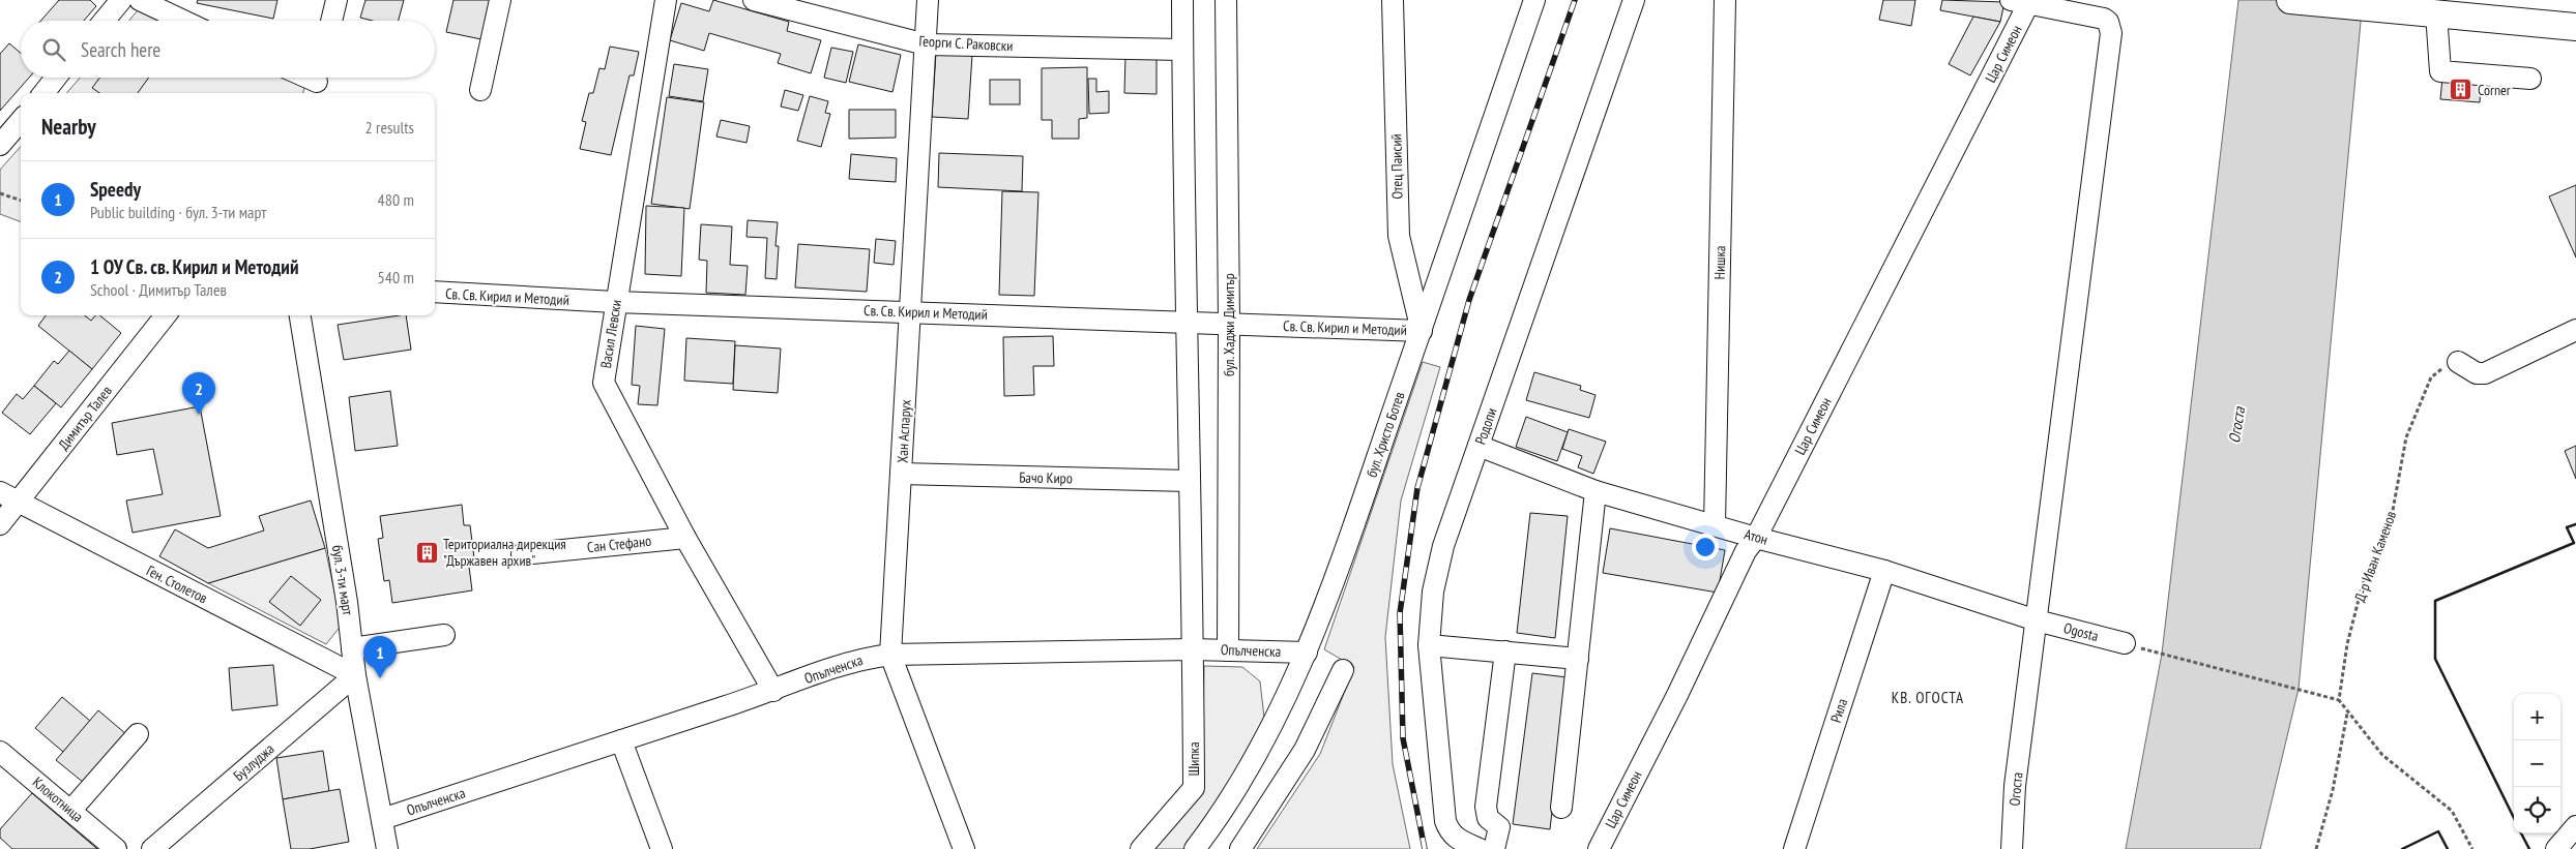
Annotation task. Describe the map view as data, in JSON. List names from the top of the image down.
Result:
{
  "streets": {
    "street": [
      "Георги С. Раковски",
      "Цар Симеон",
      "Отец Паисий",
      "Нишка",
      "Св. Св. Кирил и Методий",
      "бул. Хаджи Димитър",
      "Васил Левски",
      "Димитър Талев",
      "Родопи",
      "Хан Аспарух",
      "бул. Христо Ботев",
      "Бачо Киро",
      "Атон",
      "Сан Стефано",
      "бул. 3-ти март",
      "Ген. Столетов",
      "Ogosta",
      "Опълченска",
      "Рила",
      "Шипка",
      "Бузлуджа",
      "Огоста",
      "Клокотница"
    ],
    "path": ["Д-р Иван Каменов"]
  },
  "crossings": [
    ["Георги С. Раковски", "Хан Аспарух"],
    ["Цар Симеон", "Атон"],
    ["Цар Симеон", "Огоста"],
    ["Отец Паисий", "Св. Св. Кирил и Методий"],
    ["Отец Паисий", "бул. Христо Ботев"],
    ["Нишка", "Атон"],
    ["Св. Св. Кирил и Методий", "бул. Хаджи Димитър"],
    ["Св. Св. Кирил и Методий", "Васил Левски"],
    ["Св. Св. Кирил и Методий", "Хан Аспарух"],
    ["Св. Св. Кирил и Методий", "бул. Христо Ботев"],
    ["бул. Хаджи Димитър", "Опълченска"],
    ["Васил Левски", "Сан Стефано"],
    ["Васил Левски", "Опълченска"],
    ["Димитър Талев", "Ген. Столетов"],
    ["Родопи", "Атон"],
    ["Хан Аспарух", "Бачо Киро"],
    ["Хан Аспарух", "Опълченска"],
    ["бул. Христо Ботев", "Опълченска"],
    ["Атон", "Ogosta"],
    ["Атон", "Рила"],
    ["Атон", "Огоста"],
    ["бул. 3-ти март", "Ген. Столетов"],
    ["бул. 3-ти март", "Опълченска"],
    ["бул. 3-ти март", "Бузлуджа"],
    ["Ген. Столетов", "Бузлуджа"],
    ["Ogosta", "Огоста"],
    ["Опълченска", "Шипка"]
  ],
  "districts": ["КВ. ОГОСТА"],
  "water": ["Огоста"],
  "places": {
    "building": ["Corner", "Териториална дирекция \"Държавен архив\""]
  },
  "page": {
    "search": "Search here",
    "heading": ["Nearby", "2 results"],
    "list": [
      {
        "mark": "1",
        "name": "Speedy",
        "note": "Public building · бул. 3-ти март",
        "value": "480 m"
      },
      {
        "mark": "2",
        "name": "1 ОУ Св. св. Кирил и Методий",
        "note": "School · Димитър Талев",
        "value": "540 m"
      }
    ],
    "pins": ["2", "1"],
    "map_buttons": ["+", "−"]
  }
}
